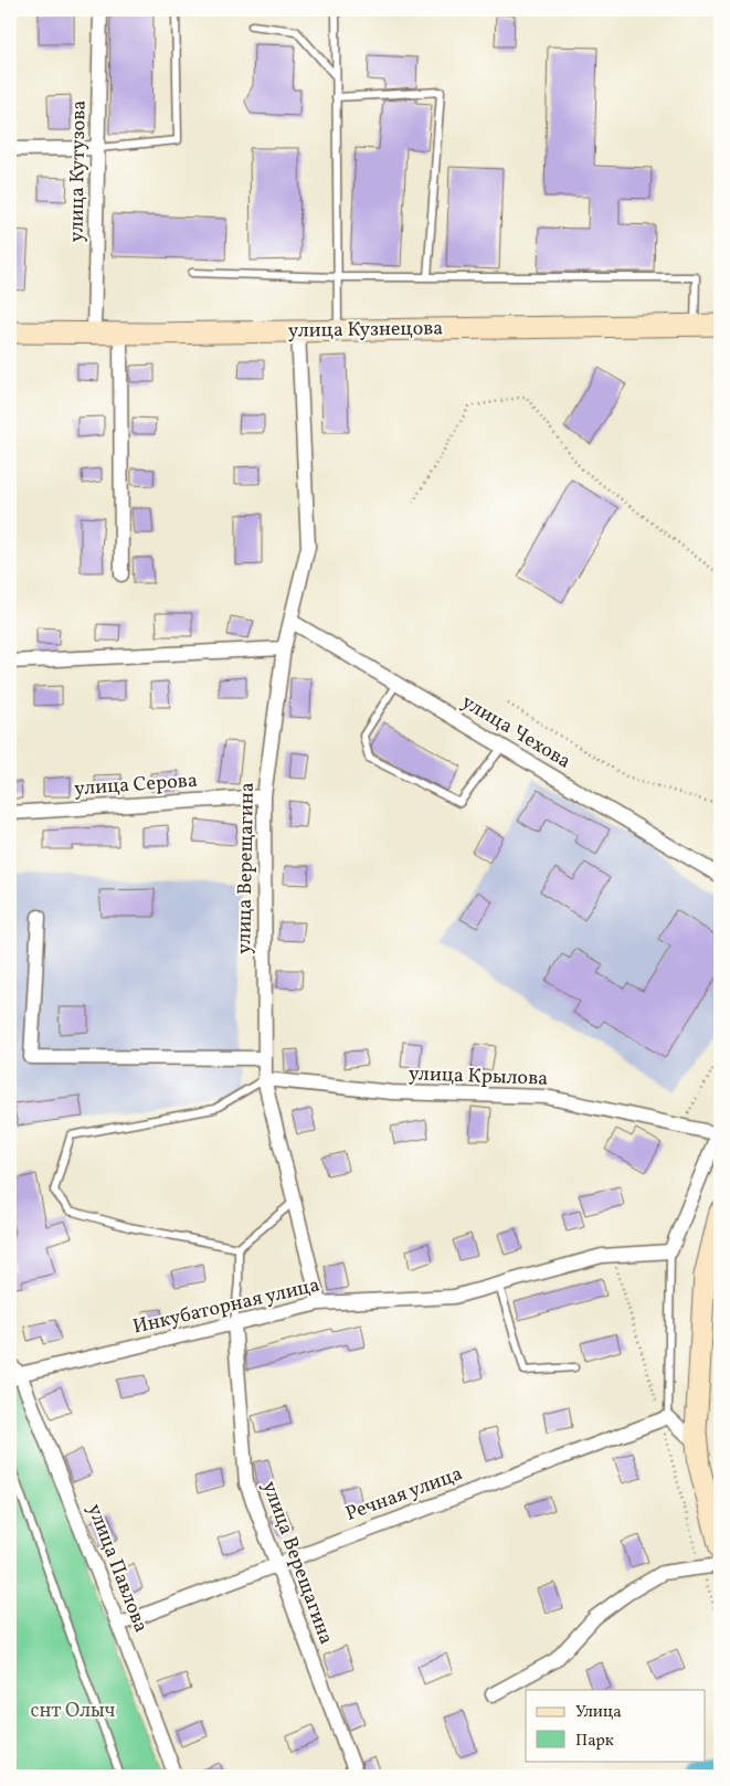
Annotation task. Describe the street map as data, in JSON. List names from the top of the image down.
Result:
{
  "streets": {
    "main road": ["улица Кузнецова"],
    "street": [
      "улица Кутузова",
      "улица Чехова",
      "улица Серова",
      "улица Верещагина",
      "улица Крылова",
      "Инкубаторная улица",
      "Речная улица",
      "улица Павлова"
    ]
  },
  "crossings": [
    ["улица Кутузова", "улица Кузнецова"],
    ["улица Кузнецова", "улица Верещагина"],
    ["улица Чехова", "улица Верещагина"],
    ["улица Серова", "улица Верещагина"],
    ["улица Верещагина", "улица Крылова"],
    ["улица Верещагина", "Инкубаторная улица"],
    ["улица Верещагина", "Речная улица"],
    ["Инкубаторная улица", "улица Павлова"],
    ["Речная улица", "улица Павлова"]
  ],
  "parks": ["снт Олыч"],
  "legend": ["Улица", "Парк"]
}
